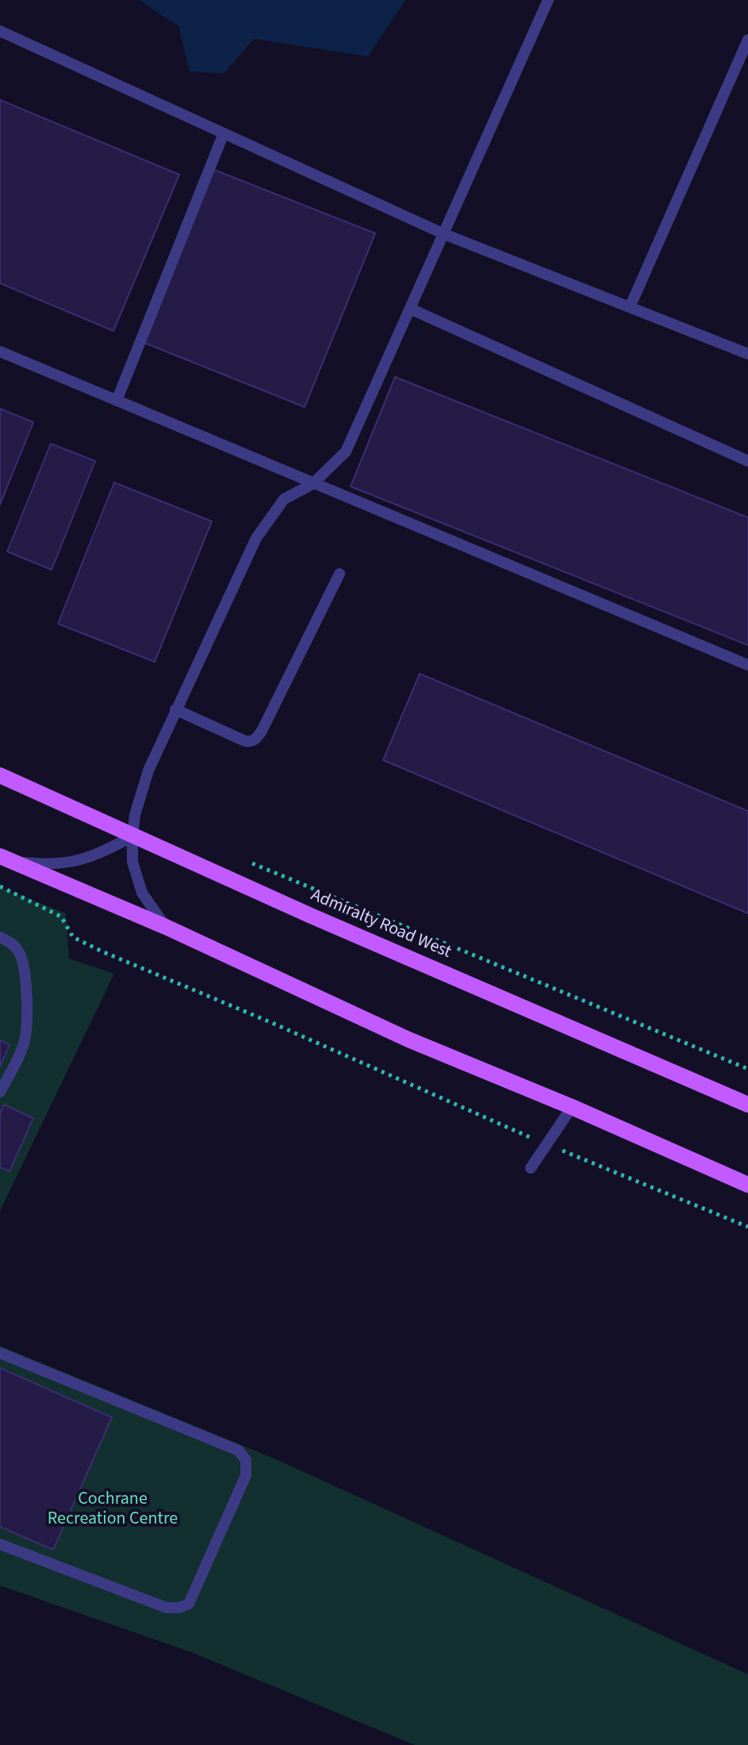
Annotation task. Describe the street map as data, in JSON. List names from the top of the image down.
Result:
{
  "streets": {
    "main road": ["Admiralty Road West"]
  },
  "parks": ["Cochrane Recreation Centre"]
}
